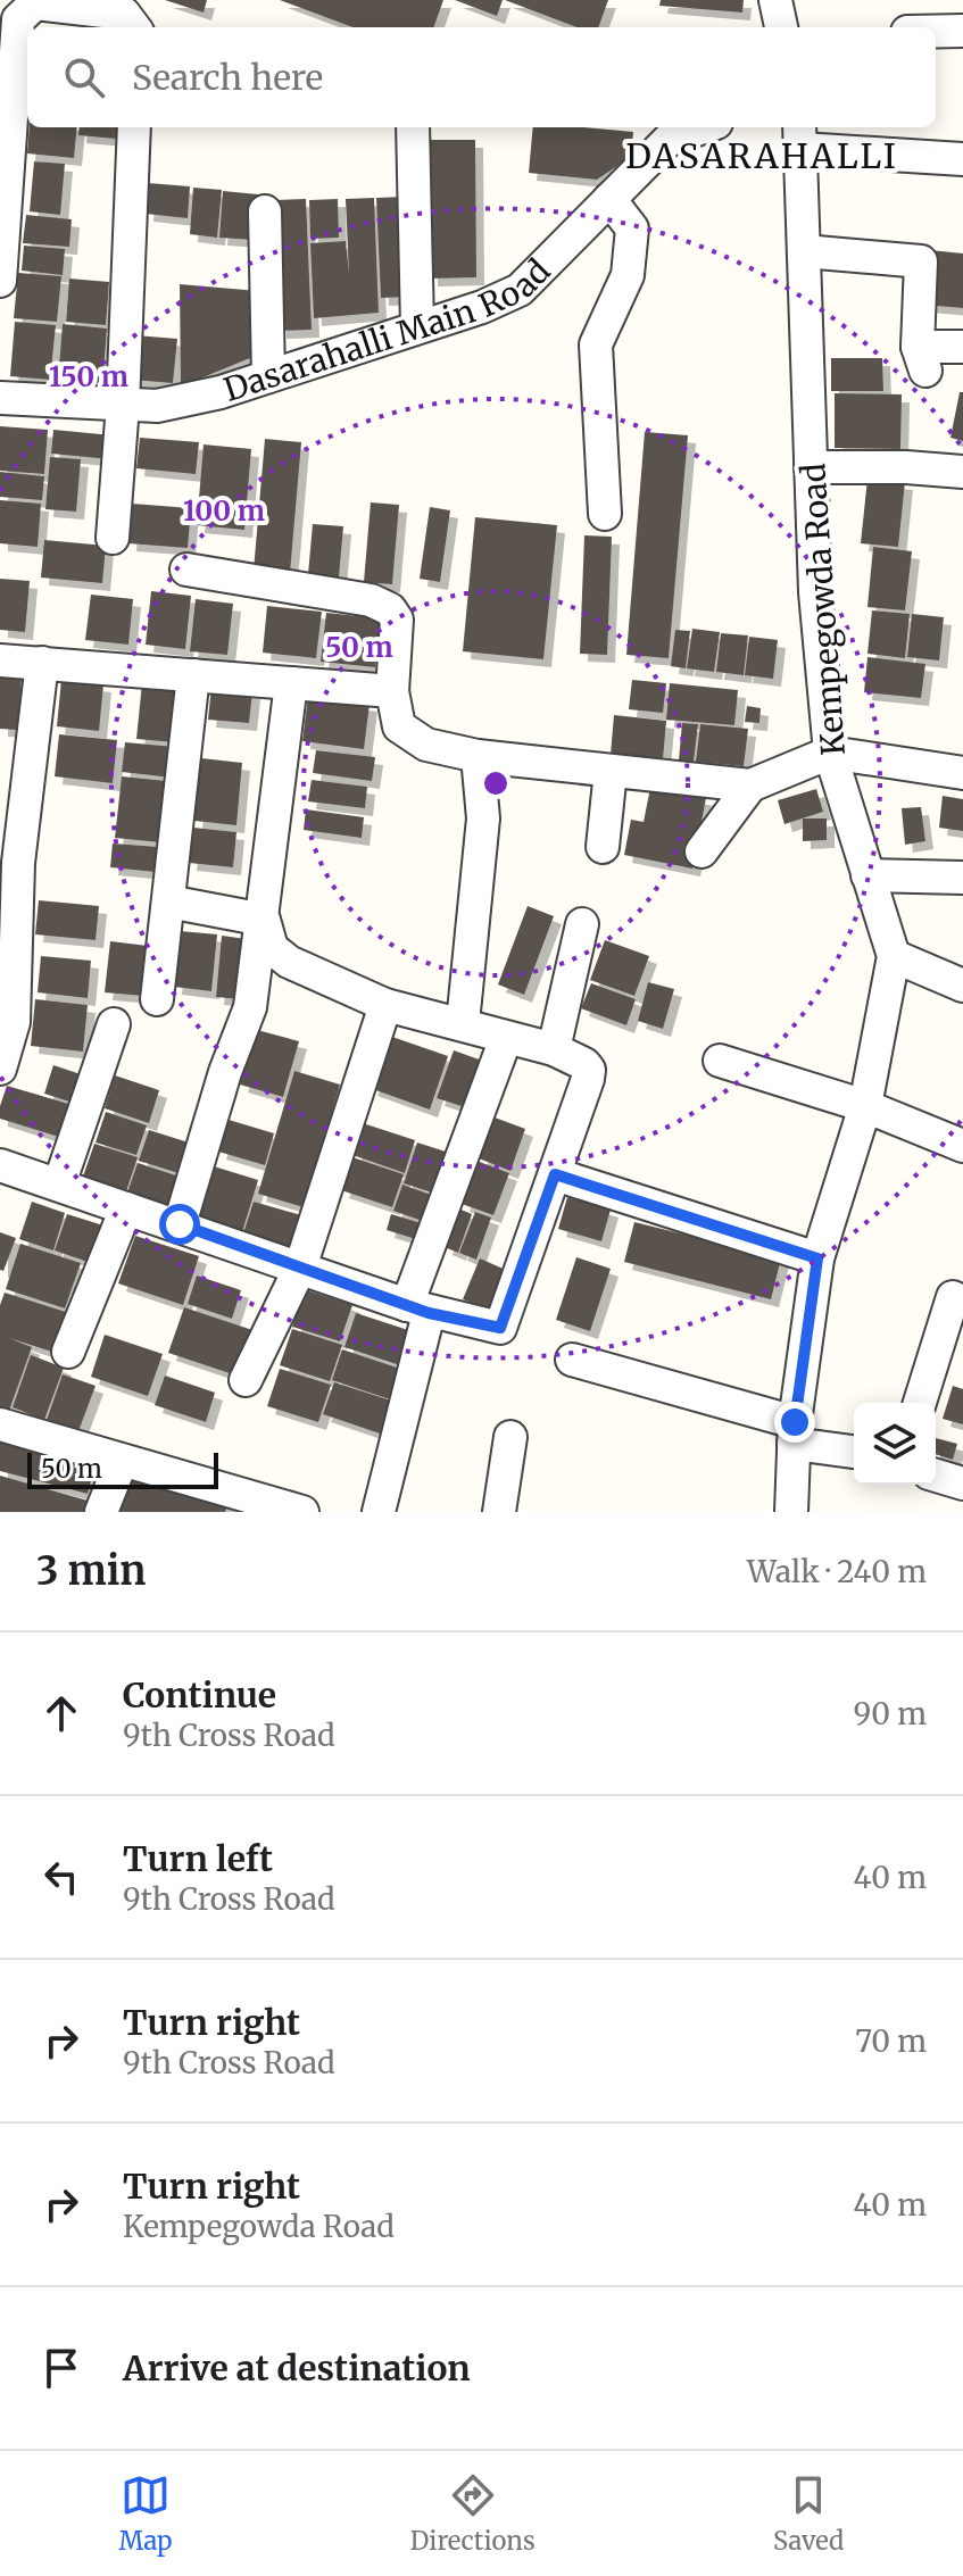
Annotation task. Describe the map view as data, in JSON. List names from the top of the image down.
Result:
{
  "streets": {
    "street": ["Dasarahalli Main Road", "Kempegowda Road"]
  },
  "districts": ["DASARAHALLI"],
  "scale_bar": "50 m",
  "page": {
    "search": "Search here",
    "scale": "50 m",
    "heading": ["3 min", "Walk · 240 m"],
    "list": [
      ["Continue", "9th Cross Road", "90 m"],
      ["Turn left", "9th Cross Road", "40 m"],
      ["Turn right", "9th Cross Road", "70 m"],
      ["Turn right", "Kempegowda Road", "40 m"],
      "Arrive at destination"
    ],
    "nav": ["Map", "Directions", "Saved"]
  },
  "rings": ["150 m", "100 m", "50 m"]
}
